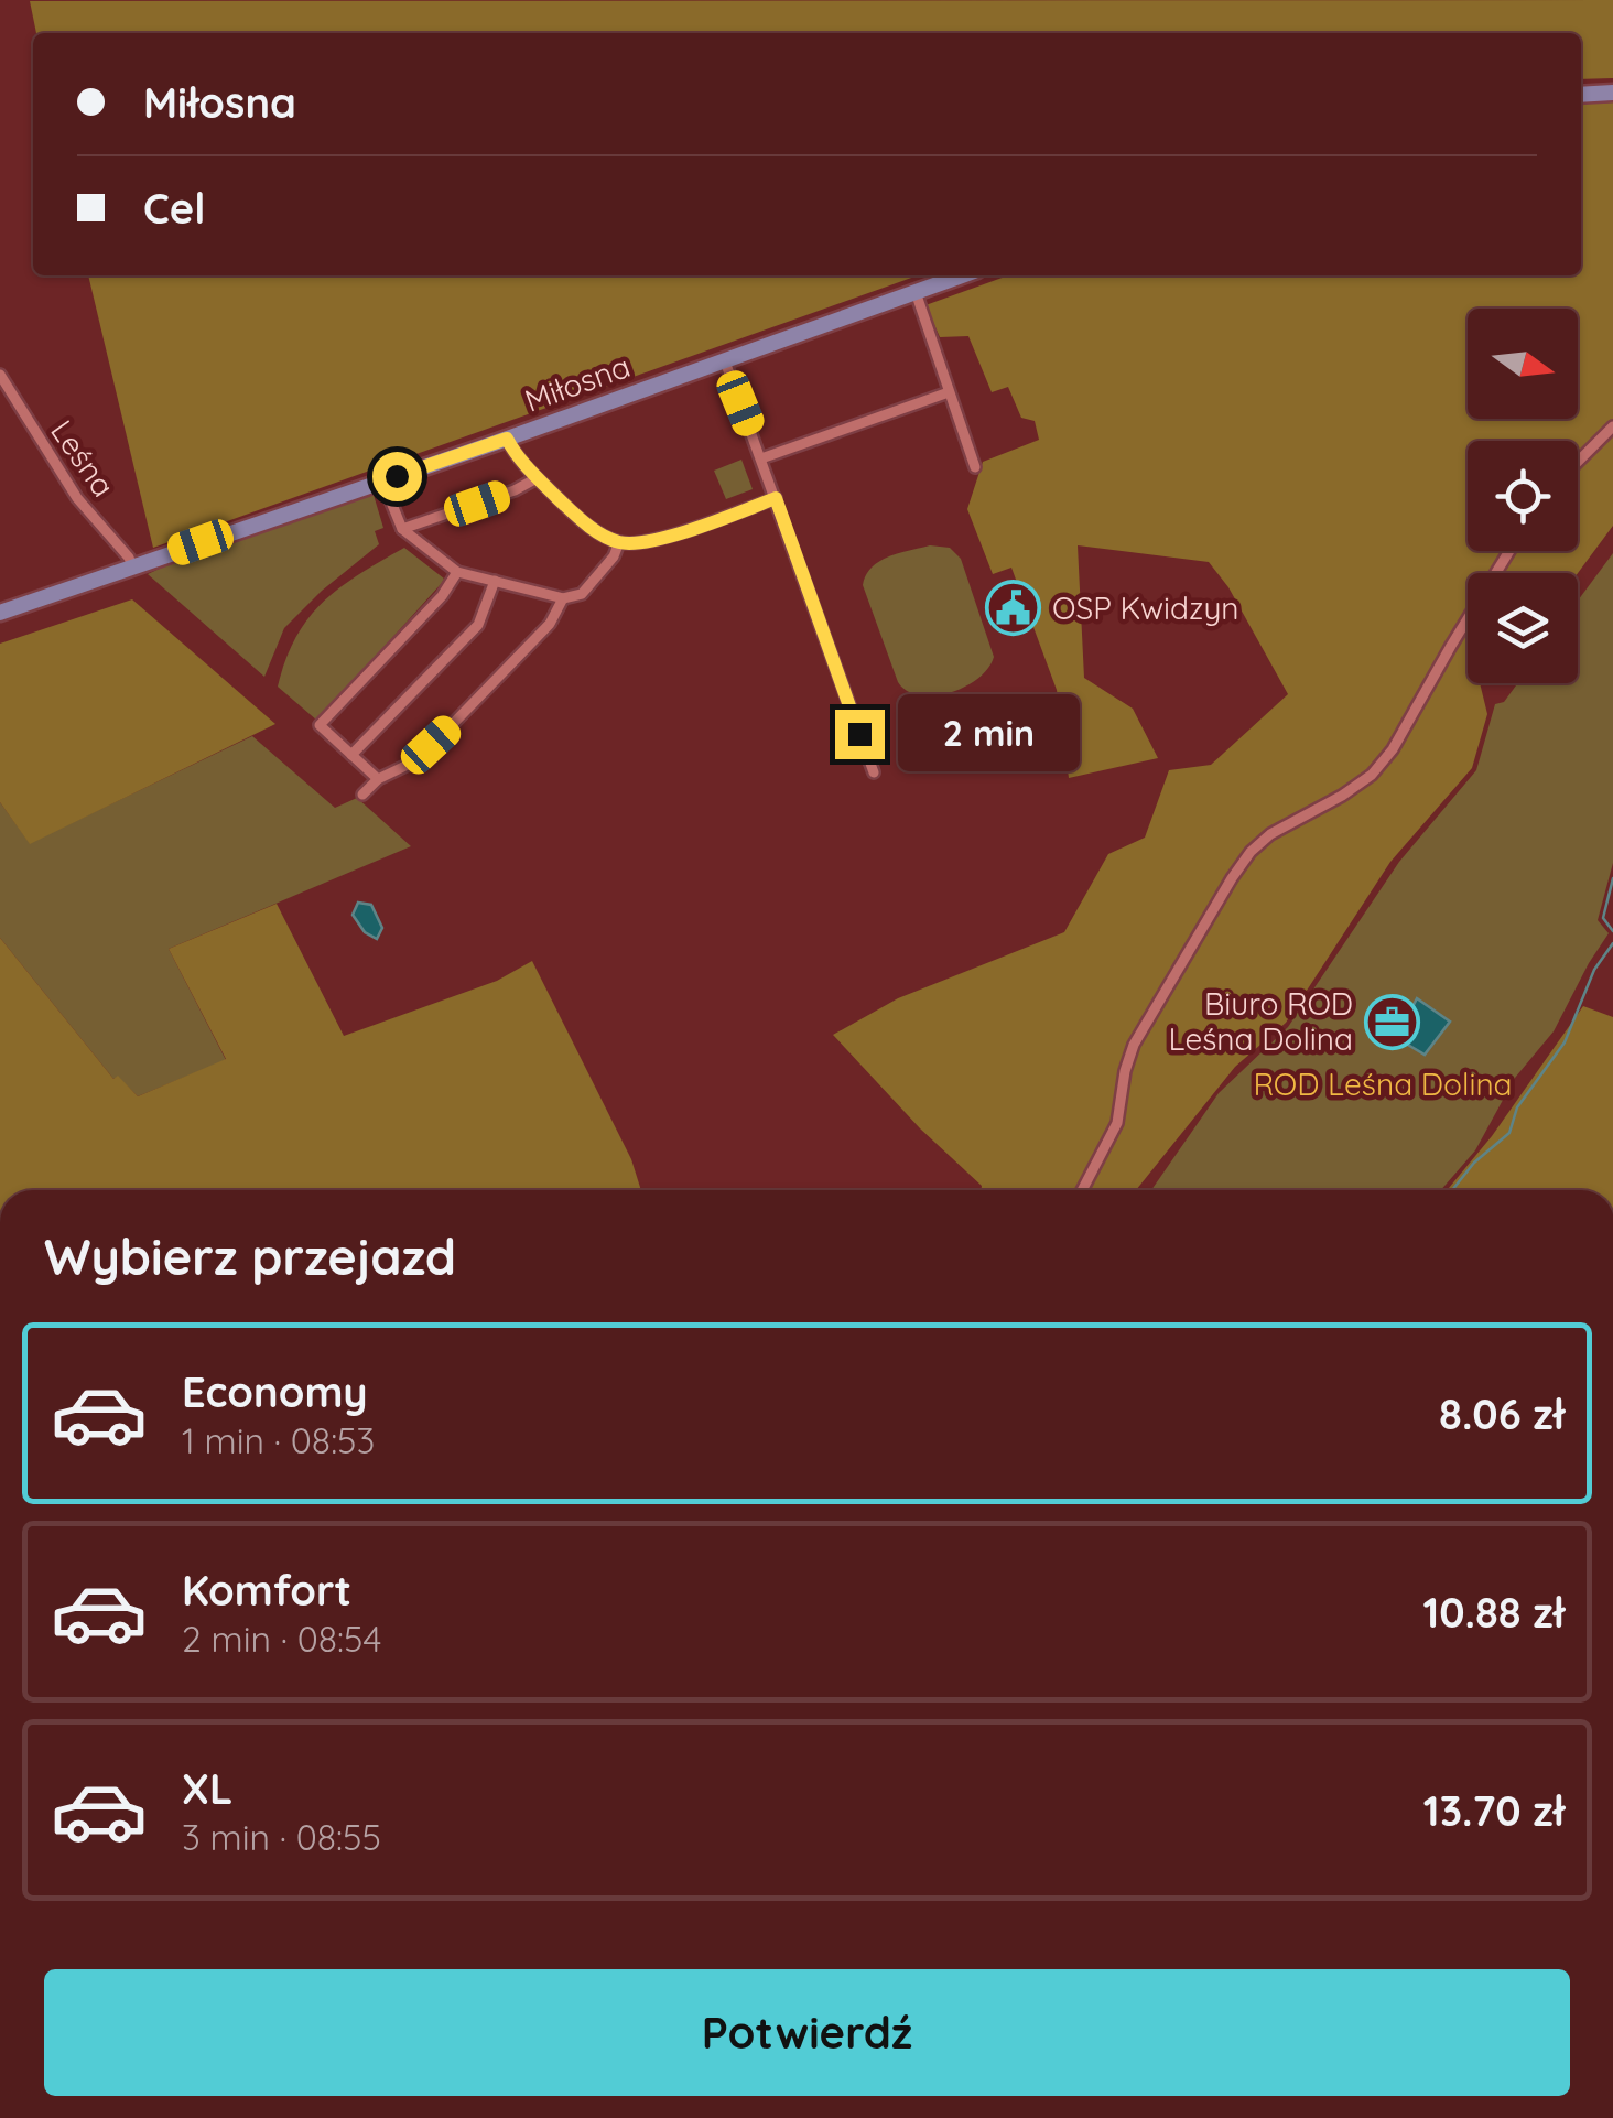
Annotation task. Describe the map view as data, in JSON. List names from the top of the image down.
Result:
{
  "streets": {
    "main road": ["Miłosna"],
    "street": ["Leśna"]
  },
  "crossings": [
    ["Miłosna", "Leśna"]
  ],
  "parks": ["ROD Leśna Dolina"],
  "places": {
    "public building": ["OSP Kwidzyn"],
    "office": ["Biuro ROD Leśna Dolina"]
  },
  "north": "right",
  "page": {
    "banner": ["Miłosna", "Cel"],
    "bubble": "2 min",
    "heading": "Wybierz przejazd",
    "list": [
      {
        "name": "Economy",
        "note": "1 min · 08:53",
        "value": "8.06 zł"
      },
      {
        "name": "Komfort",
        "note": "2 min · 08:54",
        "value": "10.88 zł"
      },
      {
        "name": "XL",
        "note": "3 min · 08:55",
        "value": "13.70 zł"
      }
    ],
    "buttons": "Potwierdź"
  }
}
